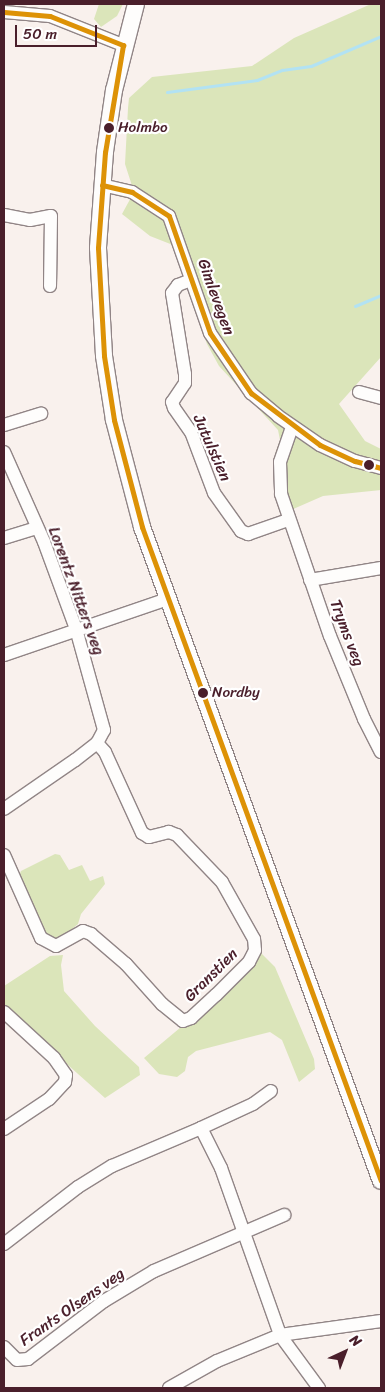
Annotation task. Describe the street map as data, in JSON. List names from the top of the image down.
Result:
{
  "streets": {
    "street": [
      "Gimlevegen",
      "Jutulstien",
      "Lorentz Nitters veg",
      "Tryms veg",
      "Granstien",
      "Frants Olsens veg"
    ]
  },
  "crossings": [
    ["Gimlevegen", "Jutulstien"],
    ["Gimlevegen", "Tryms veg"],
    ["Jutulstien", "Tryms veg"],
    ["Lorentz Nitters veg", "Granstien"]
  ],
  "places": ["Holmbo", "Nordby"],
  "scale_bar": "50 m",
  "north": "top right"
}
